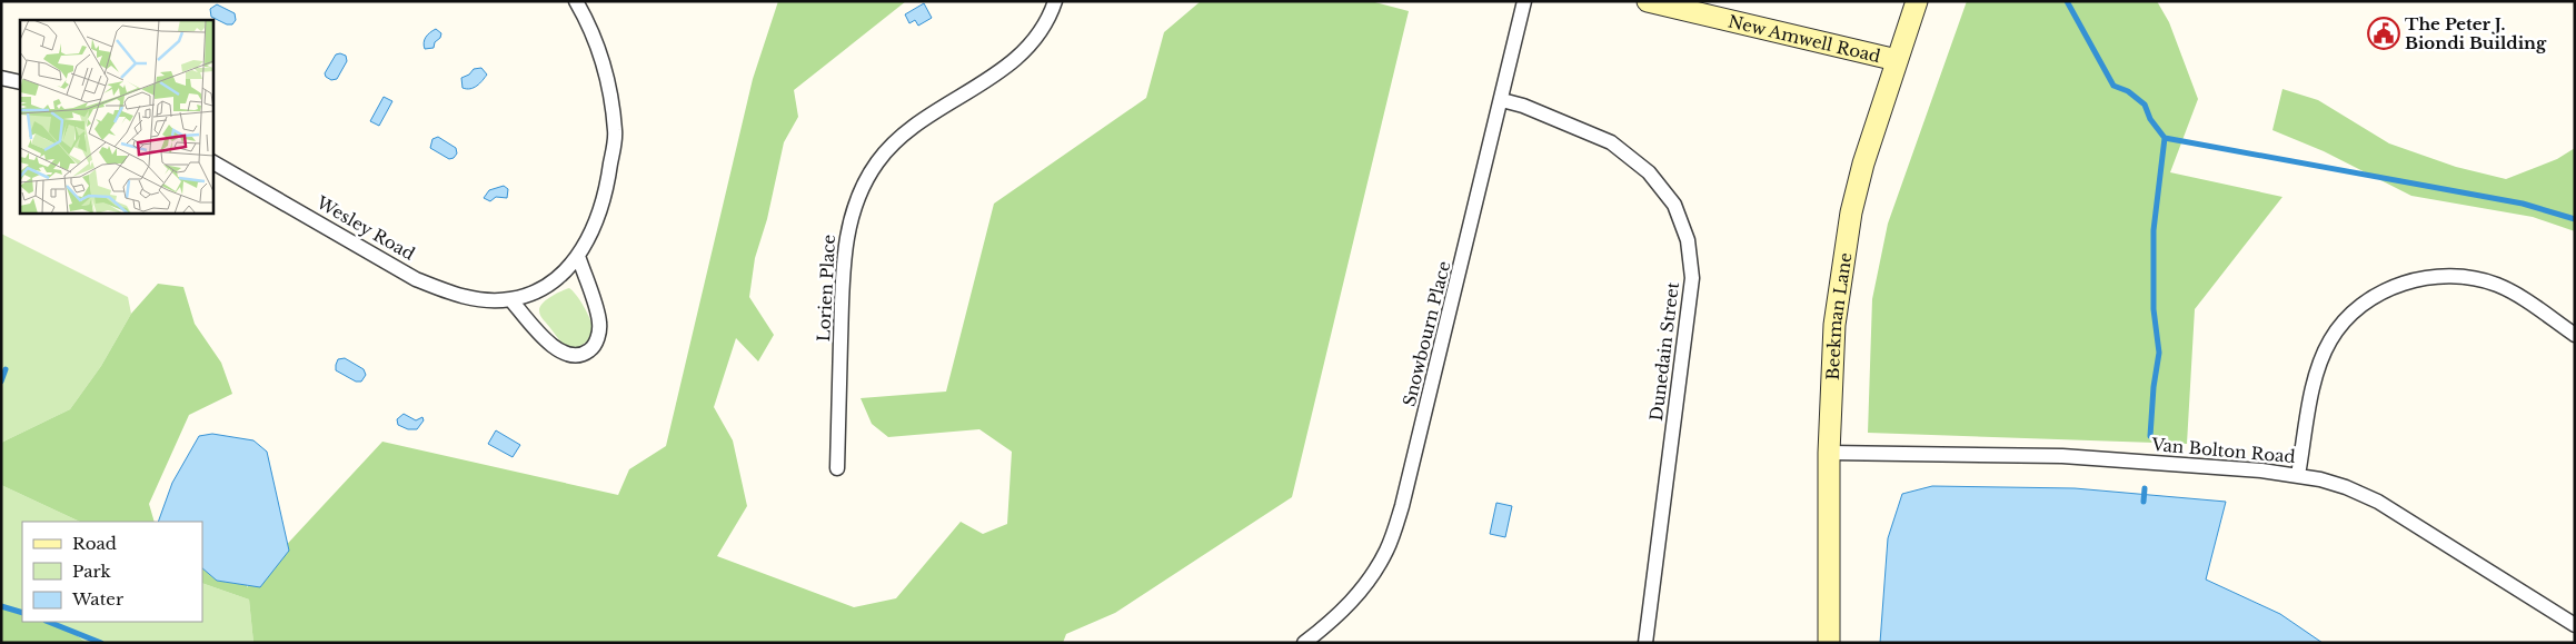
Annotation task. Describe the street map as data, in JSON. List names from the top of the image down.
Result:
{
  "streets": {
    "street": [
      "New Amwell Road",
      "Wesley Road",
      "Lorien Place",
      "Beekman Lane",
      "Snowbourn Place",
      "Dunedain Street",
      "Van Bolton Road"
    ]
  },
  "crossings": [
    ["New Amwell Road", "Beekman Lane"],
    ["Beekman Lane", "Van Bolton Road"],
    ["Snowbourn Place", "Dunedain Street"]
  ],
  "places": {
    "public building": ["The Peter J. Biondi Building"]
  },
  "legend": ["Road", "Park", "Water"]
}
